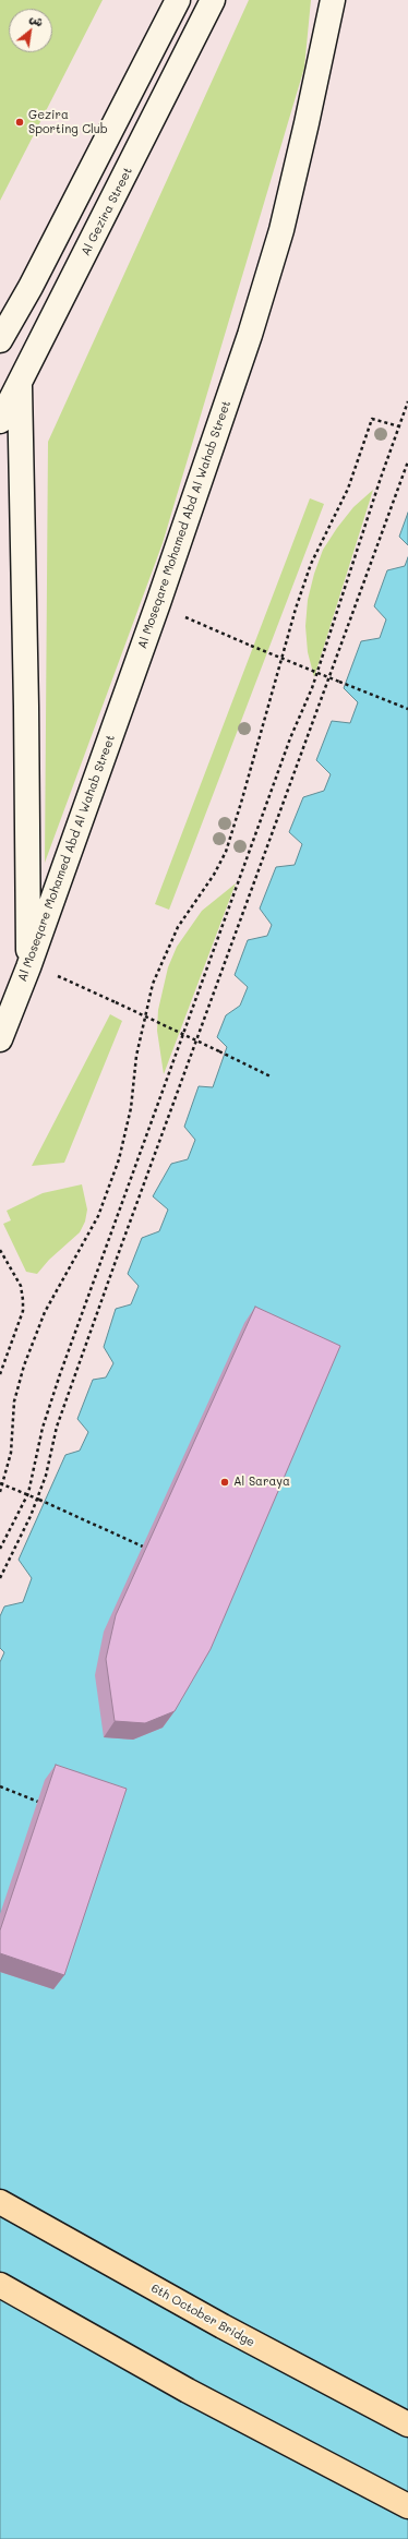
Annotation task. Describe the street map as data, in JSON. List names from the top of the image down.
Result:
{
  "streets": {
    "highway": ["6th October Bridge"],
    "street": ["Al Gezira Street", "Al Moseqare Mohamed Abd Al Wahab Street"]
  },
  "places": ["Gezira Sporting Club", "Al Saraya"],
  "north": "top right"
}
